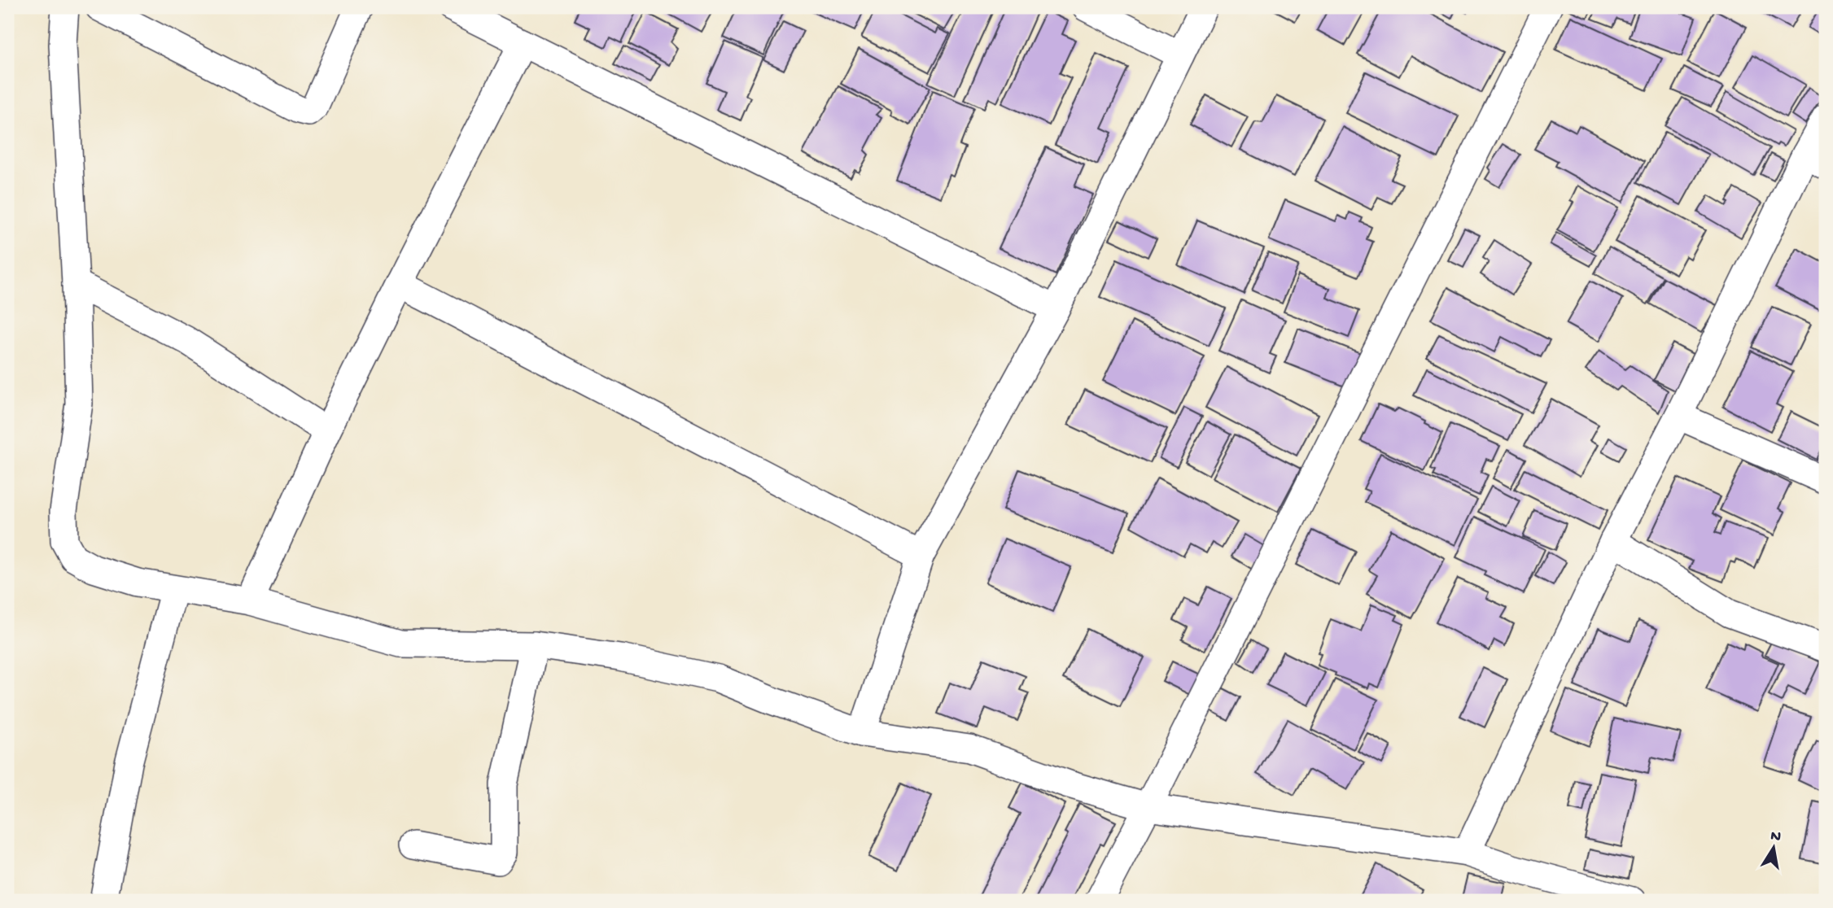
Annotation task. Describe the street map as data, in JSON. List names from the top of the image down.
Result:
{
  "north": "top"
}
